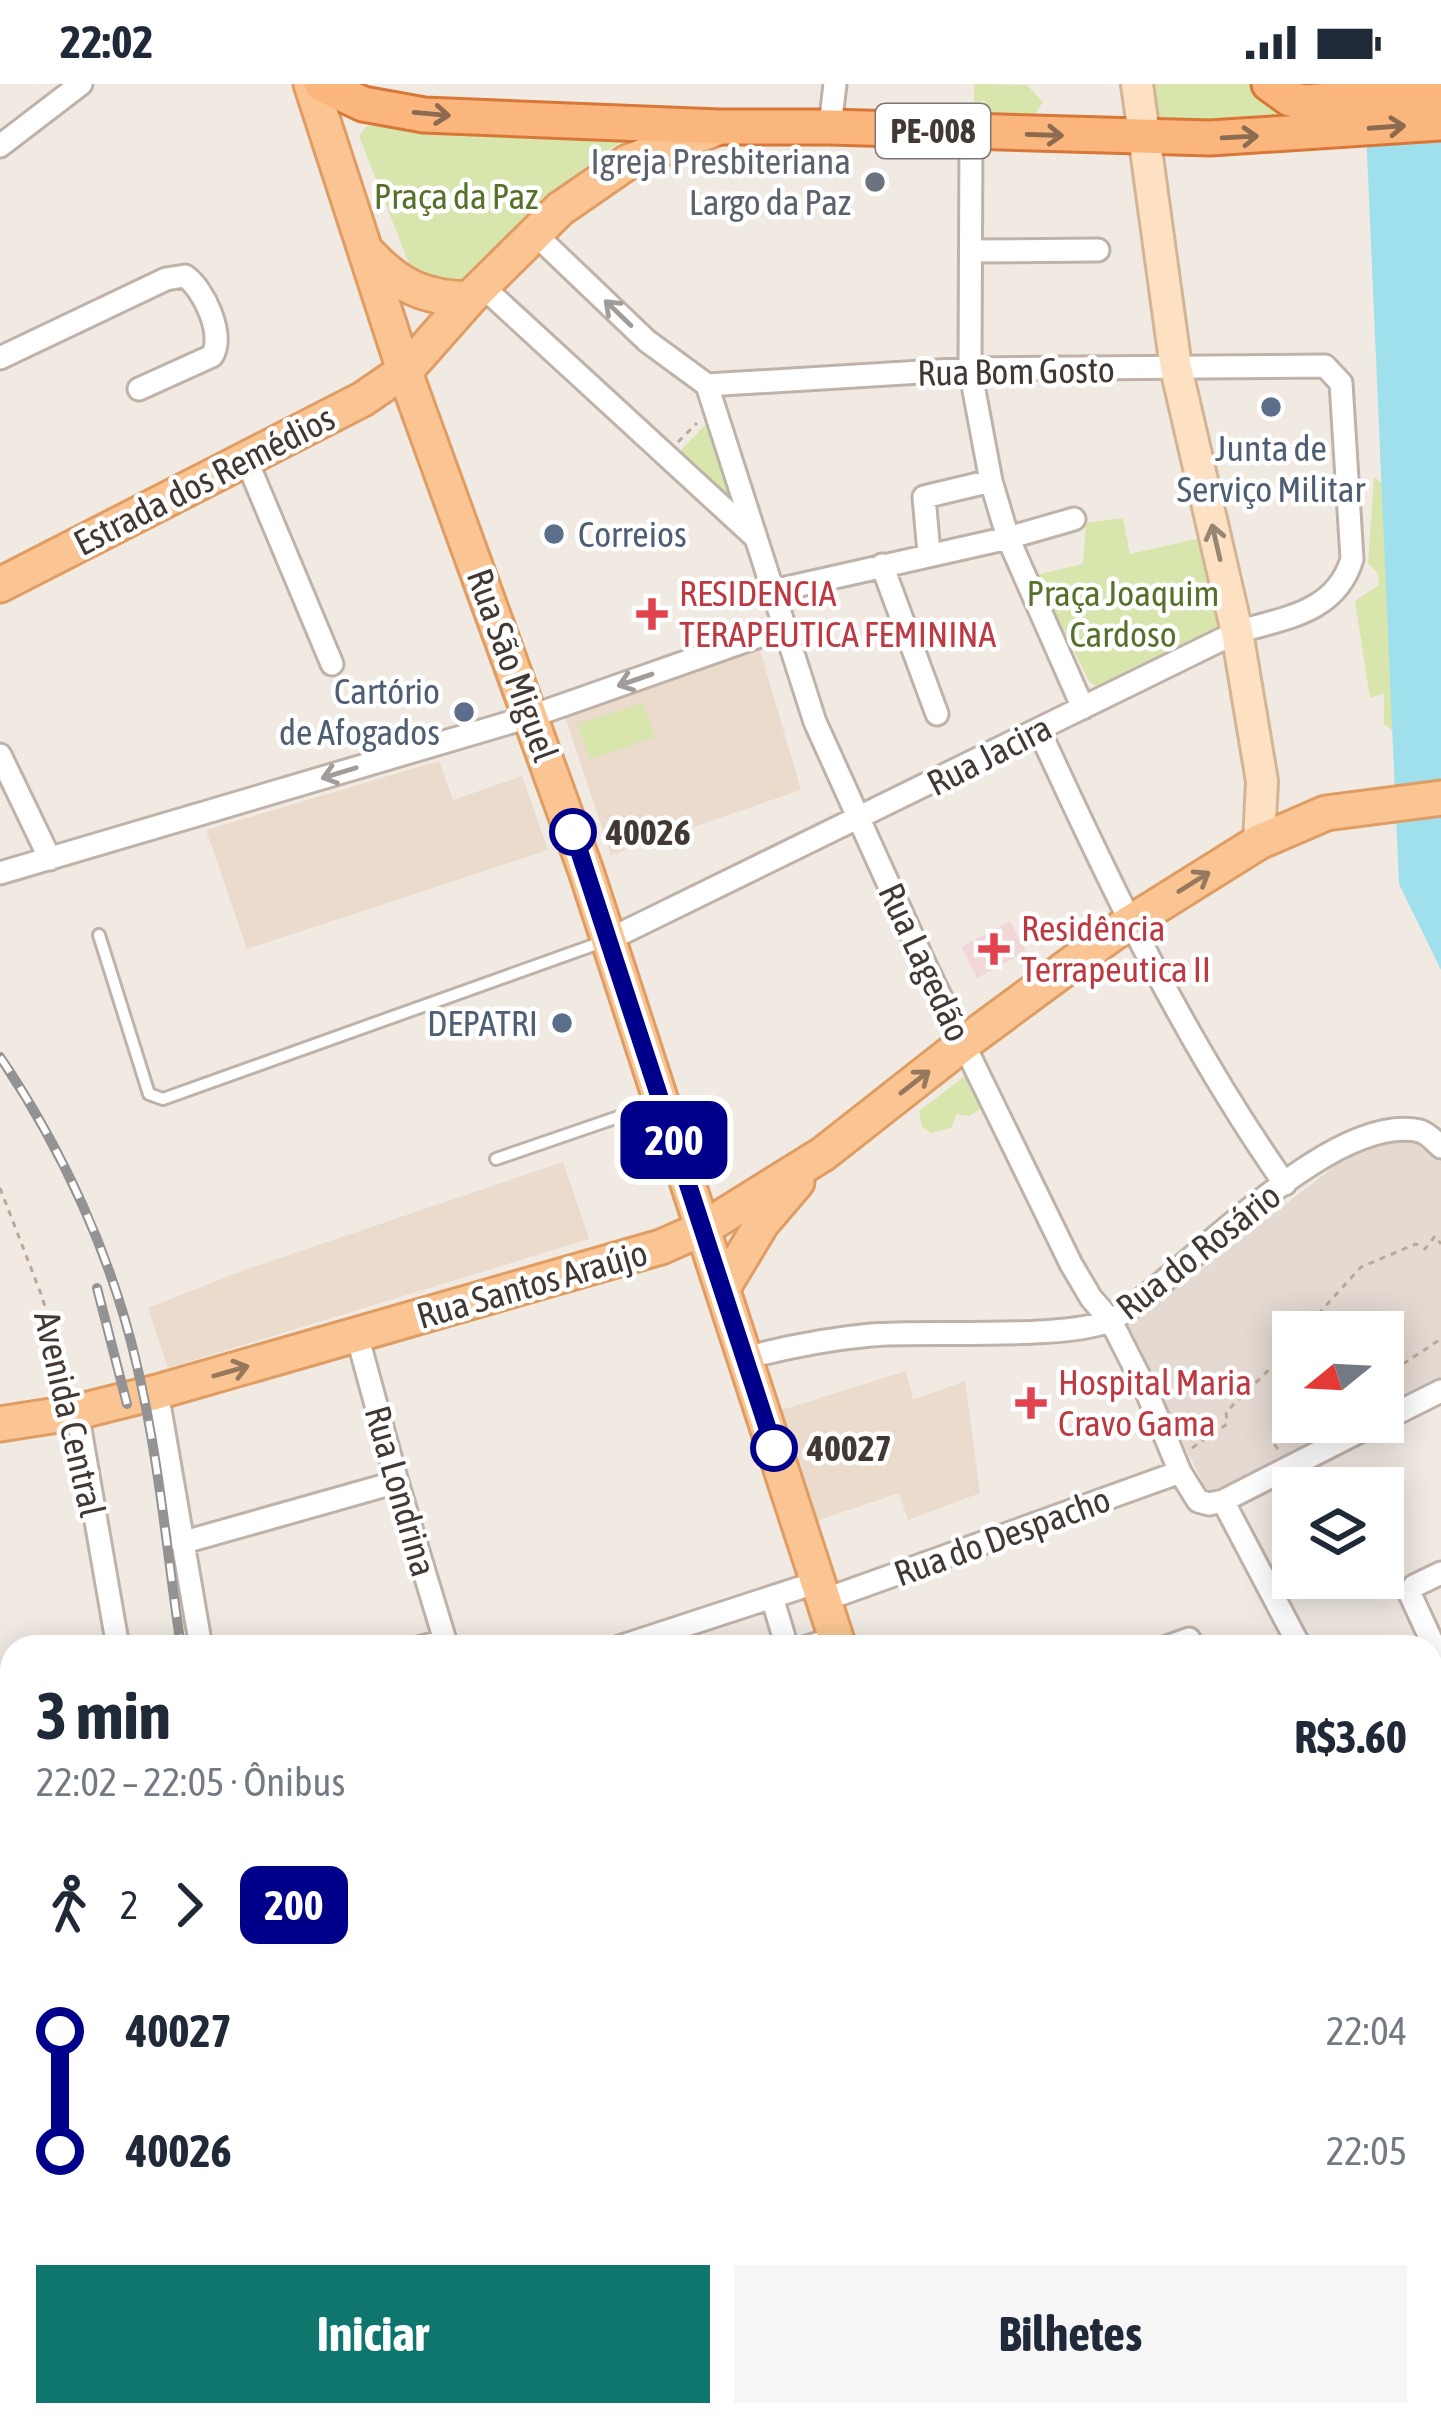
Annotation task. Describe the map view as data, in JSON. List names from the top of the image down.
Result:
{
  "streets": {
    "highway": ["PE-008"],
    "main road": ["Estrada dos Remédios", "Rua São Miguel", "Rua Santos Araújo"],
    "street": [
      "Rua Bom Gosto",
      "Rua Jacira",
      "Rua Lagedão",
      "Rua do Rosário",
      "Avenida Central",
      "Rua Londrina",
      "Rua do Despacho"
    ]
  },
  "crossings": [
    ["Rua Bom Gosto", "Rua Jacira"],
    ["Rua Bom Gosto", "Rua Lagedão"],
    ["Estrada dos Remédios", "Rua São Miguel"],
    ["Rua São Miguel", "Rua Jacira"],
    ["Rua São Miguel", "Rua do Rosário"],
    ["Rua São Miguel", "Rua Santos Araújo"],
    ["Rua São Miguel", "Rua do Despacho"],
    ["Rua Jacira", "Rua Lagedão"],
    ["Rua Lagedão", "Rua do Rosário"],
    ["Rua Lagedão", "Rua do Despacho"],
    ["Rua Santos Araújo", "Avenida Central"],
    ["Rua Santos Araújo", "Rua Londrina"]
  ],
  "parks": ["Praça da Paz", "Praça Joaquim Cardoso"],
  "places": {
    "other": [
      "Igreja Presbiteriana Largo da Paz",
      "Junta de Serviço Militar",
      "Correios",
      "Cartório de Afogados",
      "40026",
      "DEPATRI",
      "40027"
    ],
    "health": ["RESIDENCIA TERAPEUTICA FEMININA", "Residência Terrapeutica II", "Hospital Maria Cravo Gama"]
  },
  "lines": ["bus line 200"],
  "north": "left",
  "page": {
    "status": "22:02",
    "on_map": "200",
    "heading": ["3 min", "22:02 – 22:05 · Ônibus", "R$3.60"],
    "legs": ["2", "200"],
    "list": [
      {
        "name": "40027",
        "value": "22:04"
      },
      {
        "name": "40026",
        "value": "22:05"
      }
    ],
    "buttons": ["Iniciar", "Bilhetes"]
  }
}
